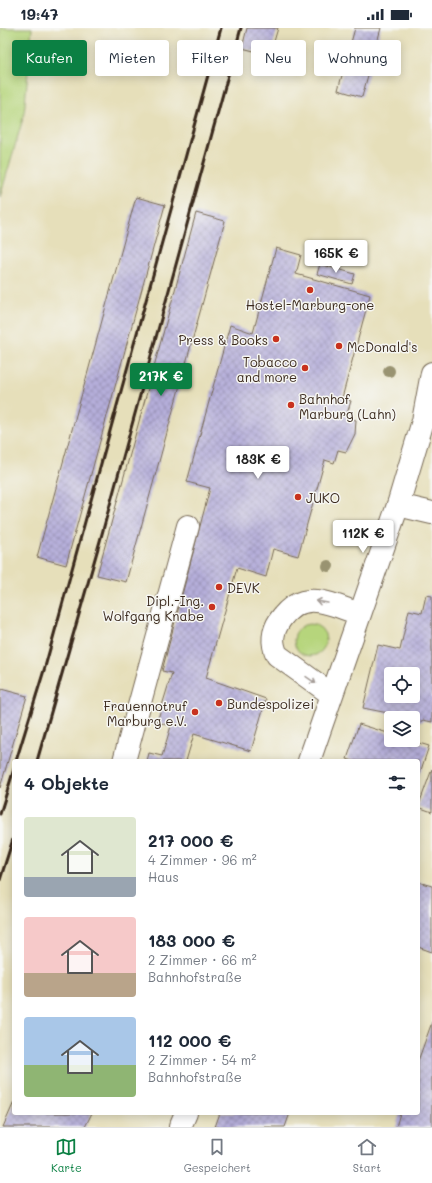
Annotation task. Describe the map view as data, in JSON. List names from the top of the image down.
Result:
{
  "places": [
    "Hostel-Marburg-one",
    "Press & Books",
    "McDonald's",
    "Tobacco and more",
    "Bahnhof Marburg (Lahn)",
    "JUKO",
    "DEVK",
    "Dipl.-Ing. Wolfgang Knabe",
    "Bundespolizei",
    "Frauennotruf Marburg e.V."
  ],
  "page": {
    "status": "19:47",
    "chip": [
      "Kaufen",
      "Mieten",
      "Filter",
      "Neu",
      "Wohnung"
    ],
    "price": [
      "165K €",
      "217K €",
      "183K €",
      "112K €"
    ],
    "heading": "4 Objekte",
    "list": [
      {
        "name": "217 000 €",
        "note": "4 Zimmer · 96 m² · Haus"
      },
      {
        "name": "183 000 €",
        "note": "2 Zimmer · 66 m² · Bahnhofstraße"
      },
      {
        "name": "112 000 €",
        "note": "2 Zimmer · 54 m² · Bahnhofstraße"
      }
    ],
    "tabs": ["Karte", "Gespeichert", "Start"]
  }
}
